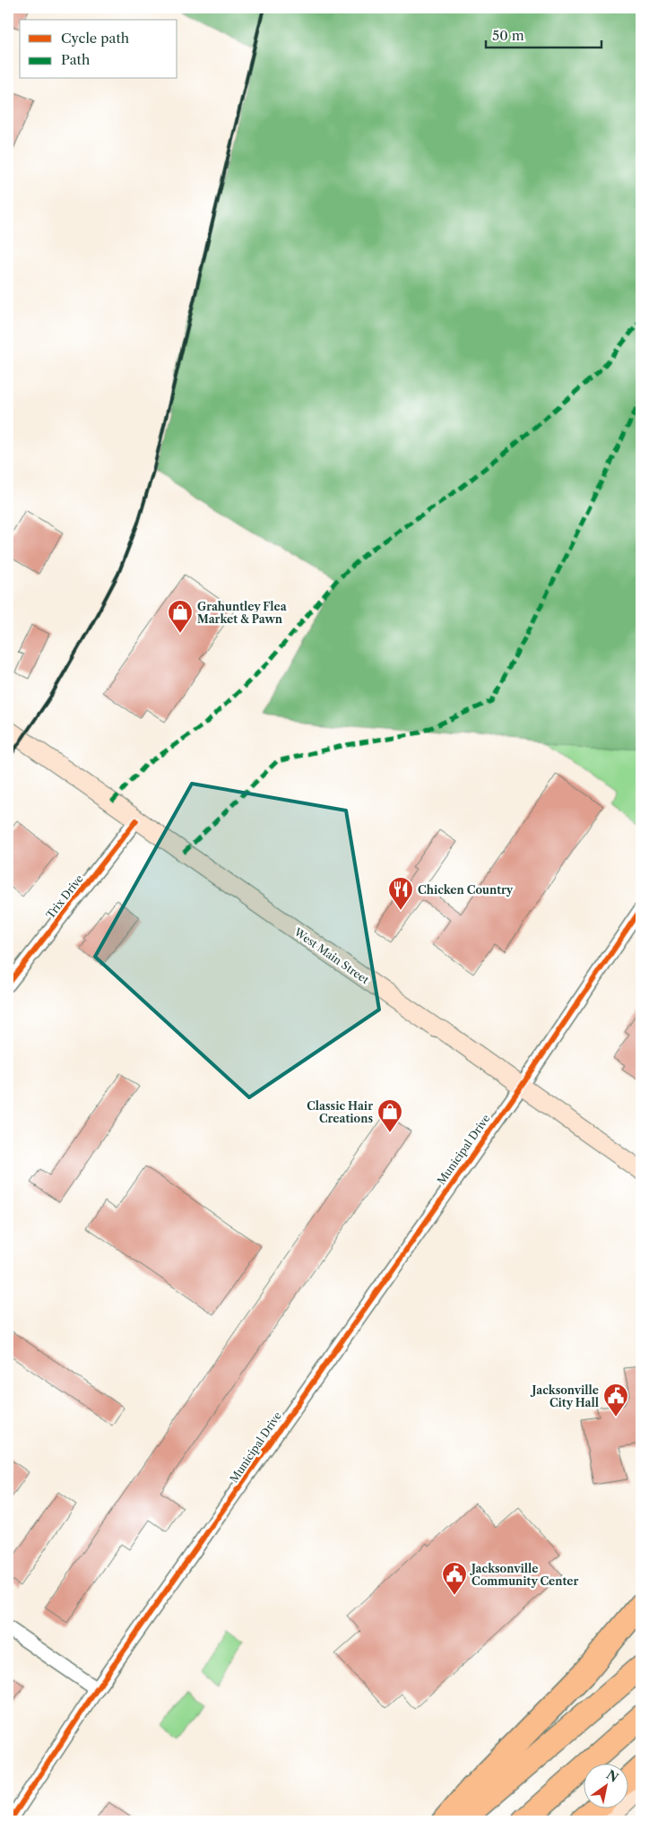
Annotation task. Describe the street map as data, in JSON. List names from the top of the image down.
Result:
{
  "streets": {
    "main road": ["West Main Street"],
    "street": ["Trix Drive", "Municipal Drive"]
  },
  "crossings": [
    ["Trix Drive", "West Main Street"],
    ["West Main Street", "Municipal Drive"]
  ],
  "places": {
    "shop": ["Grahuntley Flea Market & Pawn", "Classic Hair Creations"],
    "restaurant": ["Chicken Country"],
    "public building": ["Jacksonville City Hall", "Jacksonville Community Center"]
  },
  "legend": ["Cycle path", "Path"],
  "scale_bar": "50 m",
  "north": "top right"
}
